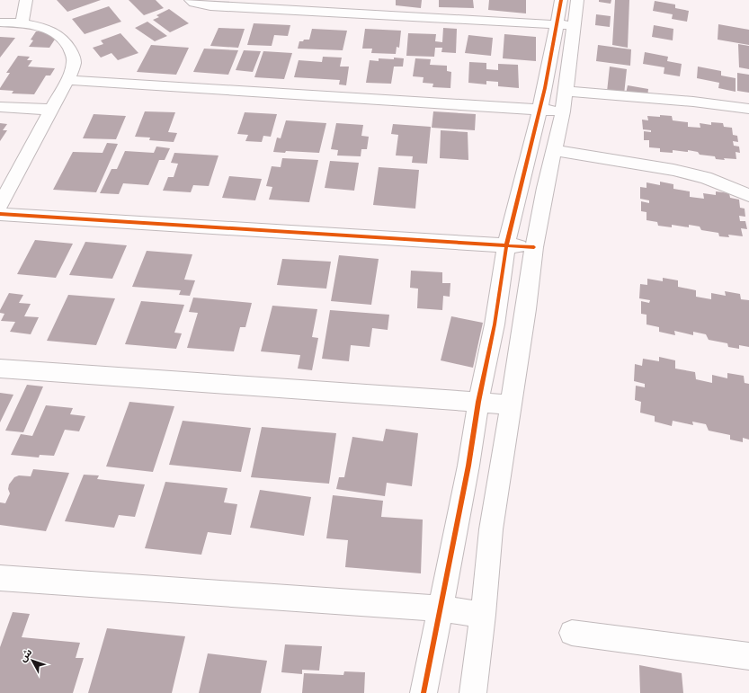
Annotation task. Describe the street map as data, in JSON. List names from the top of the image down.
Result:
{
  "north": "top left"
}
